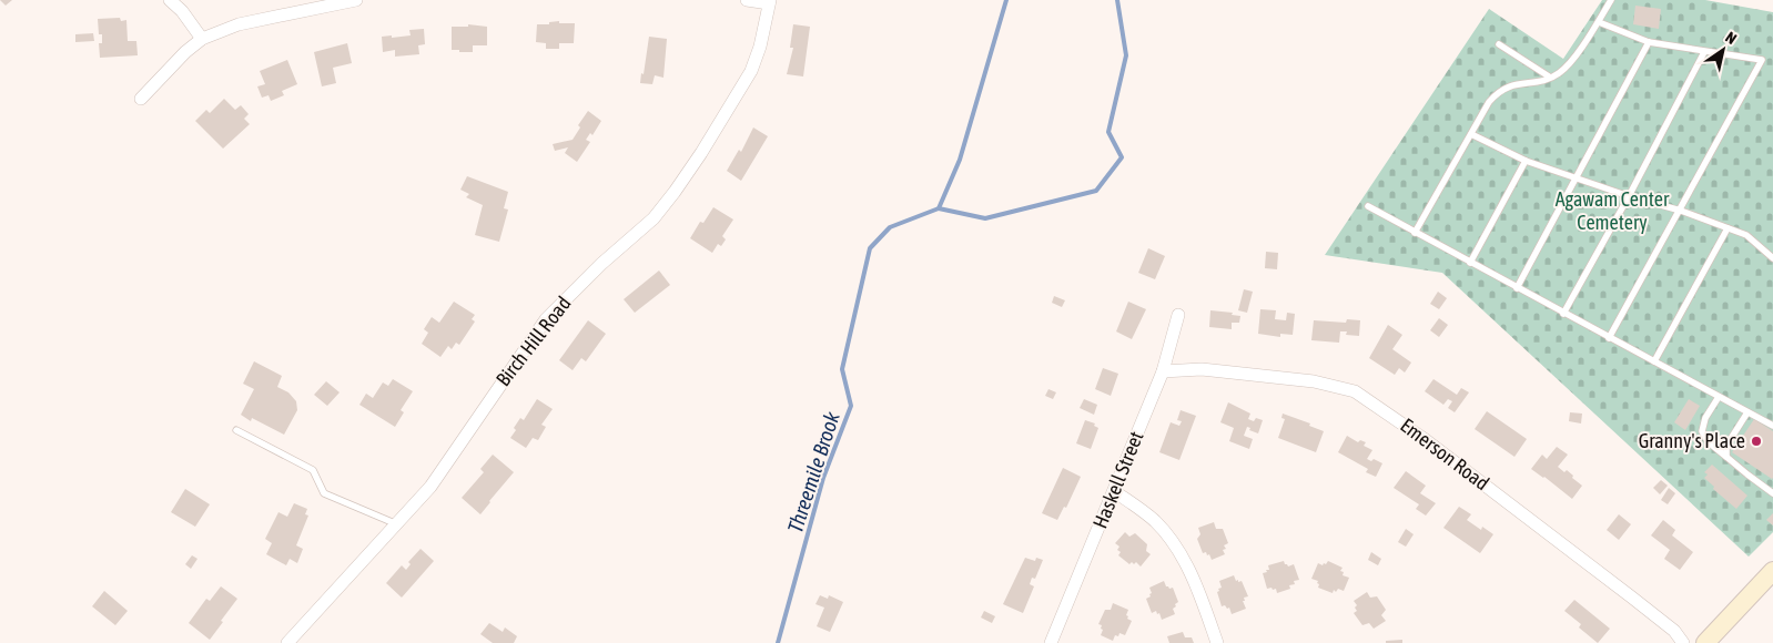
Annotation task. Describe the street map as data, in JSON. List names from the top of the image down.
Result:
{
  "streets": {
    "street": ["Birch Hill Road", "Emerson Road", "Haskell Street"]
  },
  "crossings": [
    ["Emerson Road", "Haskell Street"]
  ],
  "water": ["Threemile Brook"],
  "parks": ["Agawam Center Cemetery"],
  "places": ["Granny's Place"],
  "north": "top right"
}
